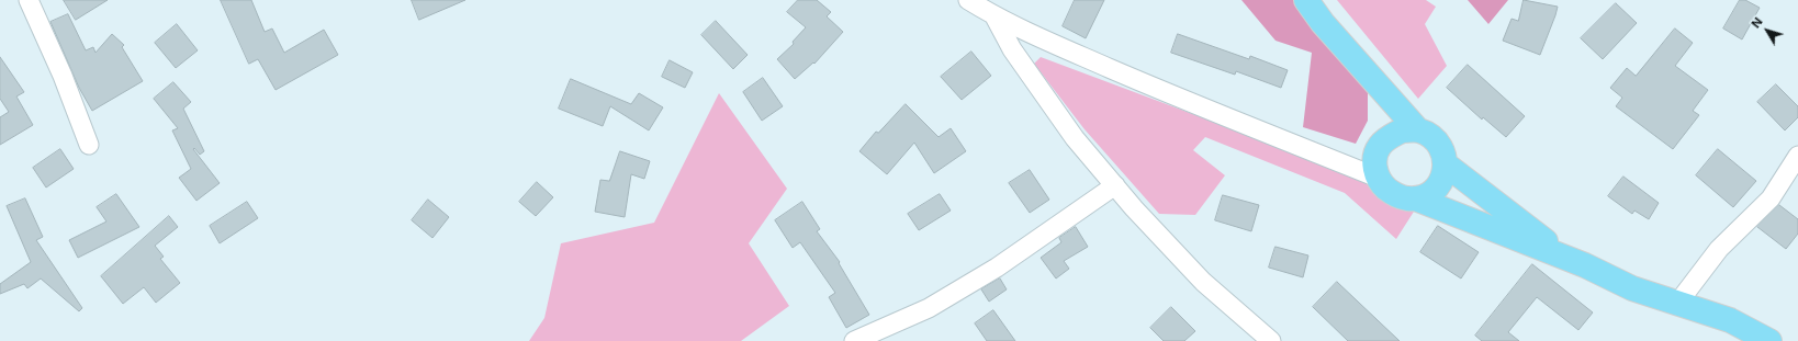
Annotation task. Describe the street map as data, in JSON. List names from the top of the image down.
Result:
{
  "north": "top left"
}
